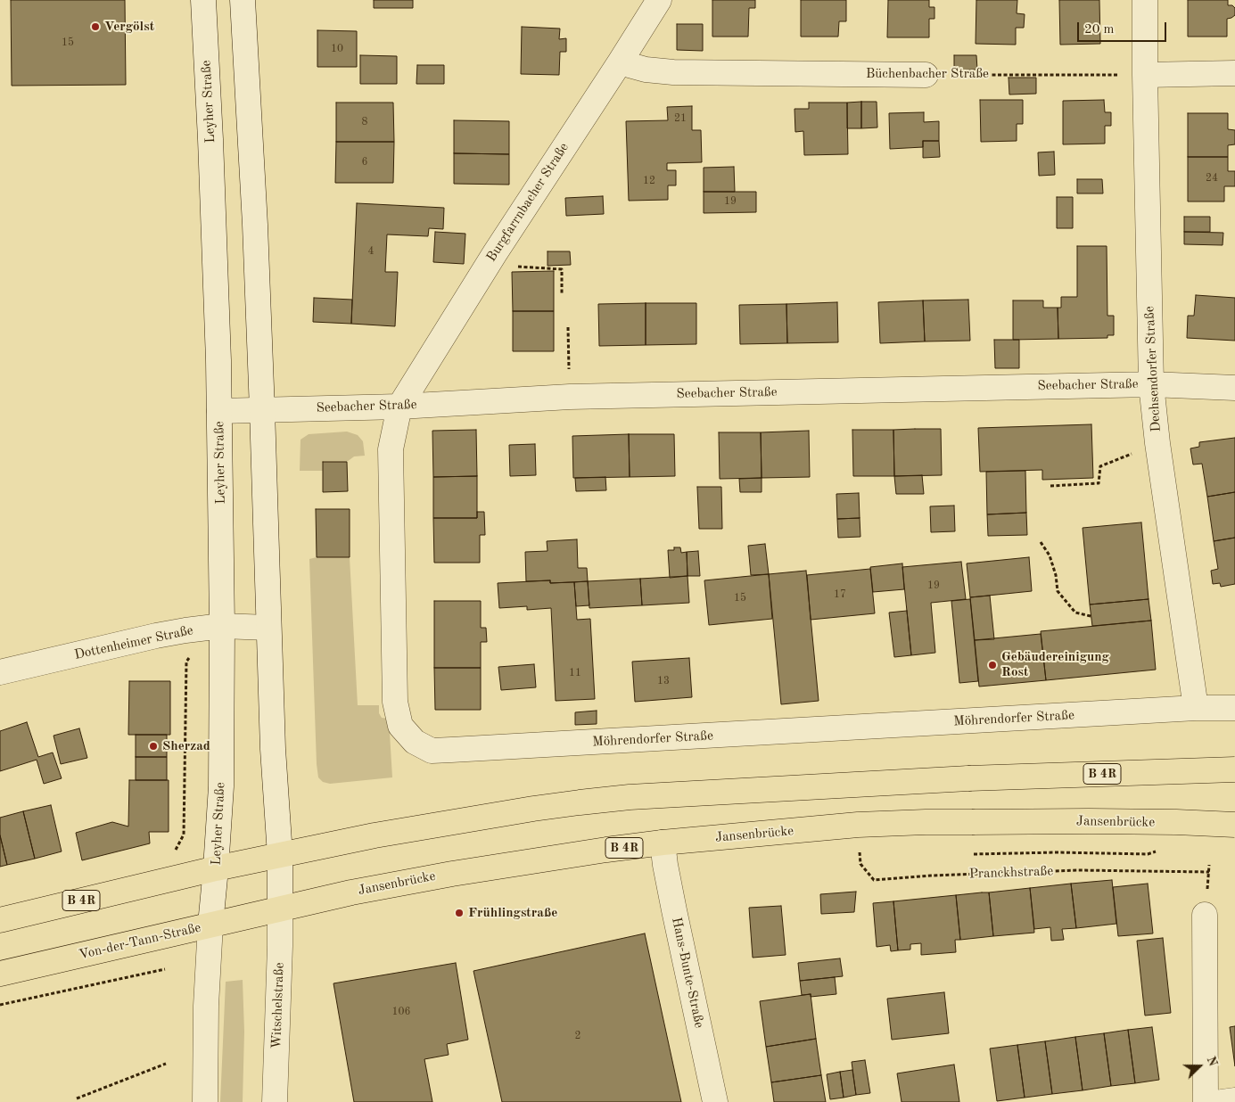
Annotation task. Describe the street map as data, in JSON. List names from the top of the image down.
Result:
{
  "streets": {
    "main road": ["B 4R", "Jansenbrücke", "Von-der-Tann-Straße"],
    "street": [
      "Büchenbacher Straße",
      "Leyher Straße",
      "Burgfarrnbacher Straße",
      "Dechsendorfer Straße",
      "Seebacher Straße",
      "Dottenheimer Straße",
      "Möhrendorfer Straße",
      "Hans-Bunte-Straße",
      "Witschelstraße"
    ],
    "path": ["Pranckhstraße"]
  },
  "crossings": [
    ["Büchenbacher Straße", "Burgfarrnbacher Straße"],
    ["Büchenbacher Straße", "Dechsendorfer Straße"],
    ["Leyher Straße", "Seebacher Straße"],
    ["Leyher Straße", "Dottenheimer Straße"],
    ["Leyher Straße", "B 4R"],
    ["Leyher Straße", "Von-der-Tann-Straße"],
    ["Burgfarrnbacher Straße", "Seebacher Straße"],
    ["Burgfarrnbacher Straße", "Möhrendorfer Straße"],
    ["Dechsendorfer Straße", "Seebacher Straße"],
    ["Dechsendorfer Straße", "Möhrendorfer Straße"],
    ["Seebacher Straße", "Möhrendorfer Straße"],
    ["Jansenbrücke", "Pranckhstraße"],
    ["Jansenbrücke", "Von-der-Tann-Straße"],
    ["Jansenbrücke", "Hans-Bunte-Straße"],
    ["Jansenbrücke", "Witschelstraße"],
    ["Von-der-Tann-Straße", "Witschelstraße"]
  ],
  "places": [
    "Vergölst",
    "Gebäudereinigung Rost",
    "Sherzad",
    "Frühlingstraße"
  ],
  "house_numbers": [
    "15",
    "10",
    "21",
    "8",
    "6",
    "24",
    "12",
    "19",
    "4",
    "19",
    "17",
    "15",
    "11",
    "13",
    "106",
    "2"
  ],
  "scale_bar": "20 m",
  "north": "right"
}
